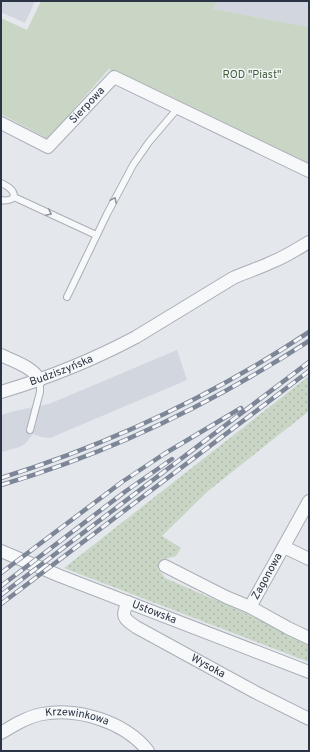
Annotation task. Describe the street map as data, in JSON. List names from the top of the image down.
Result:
{
  "streets": {
    "street": [
      "Sierpowa",
      "Budziszyńska",
      "Zagonowa",
      "Ustowska",
      "Wysoka",
      "Krzewinkowa"
    ]
  },
  "crossings": [
    ["Ustowska", "Wysoka"]
  ],
  "parks": ["ROD \"Piast\""]
}
